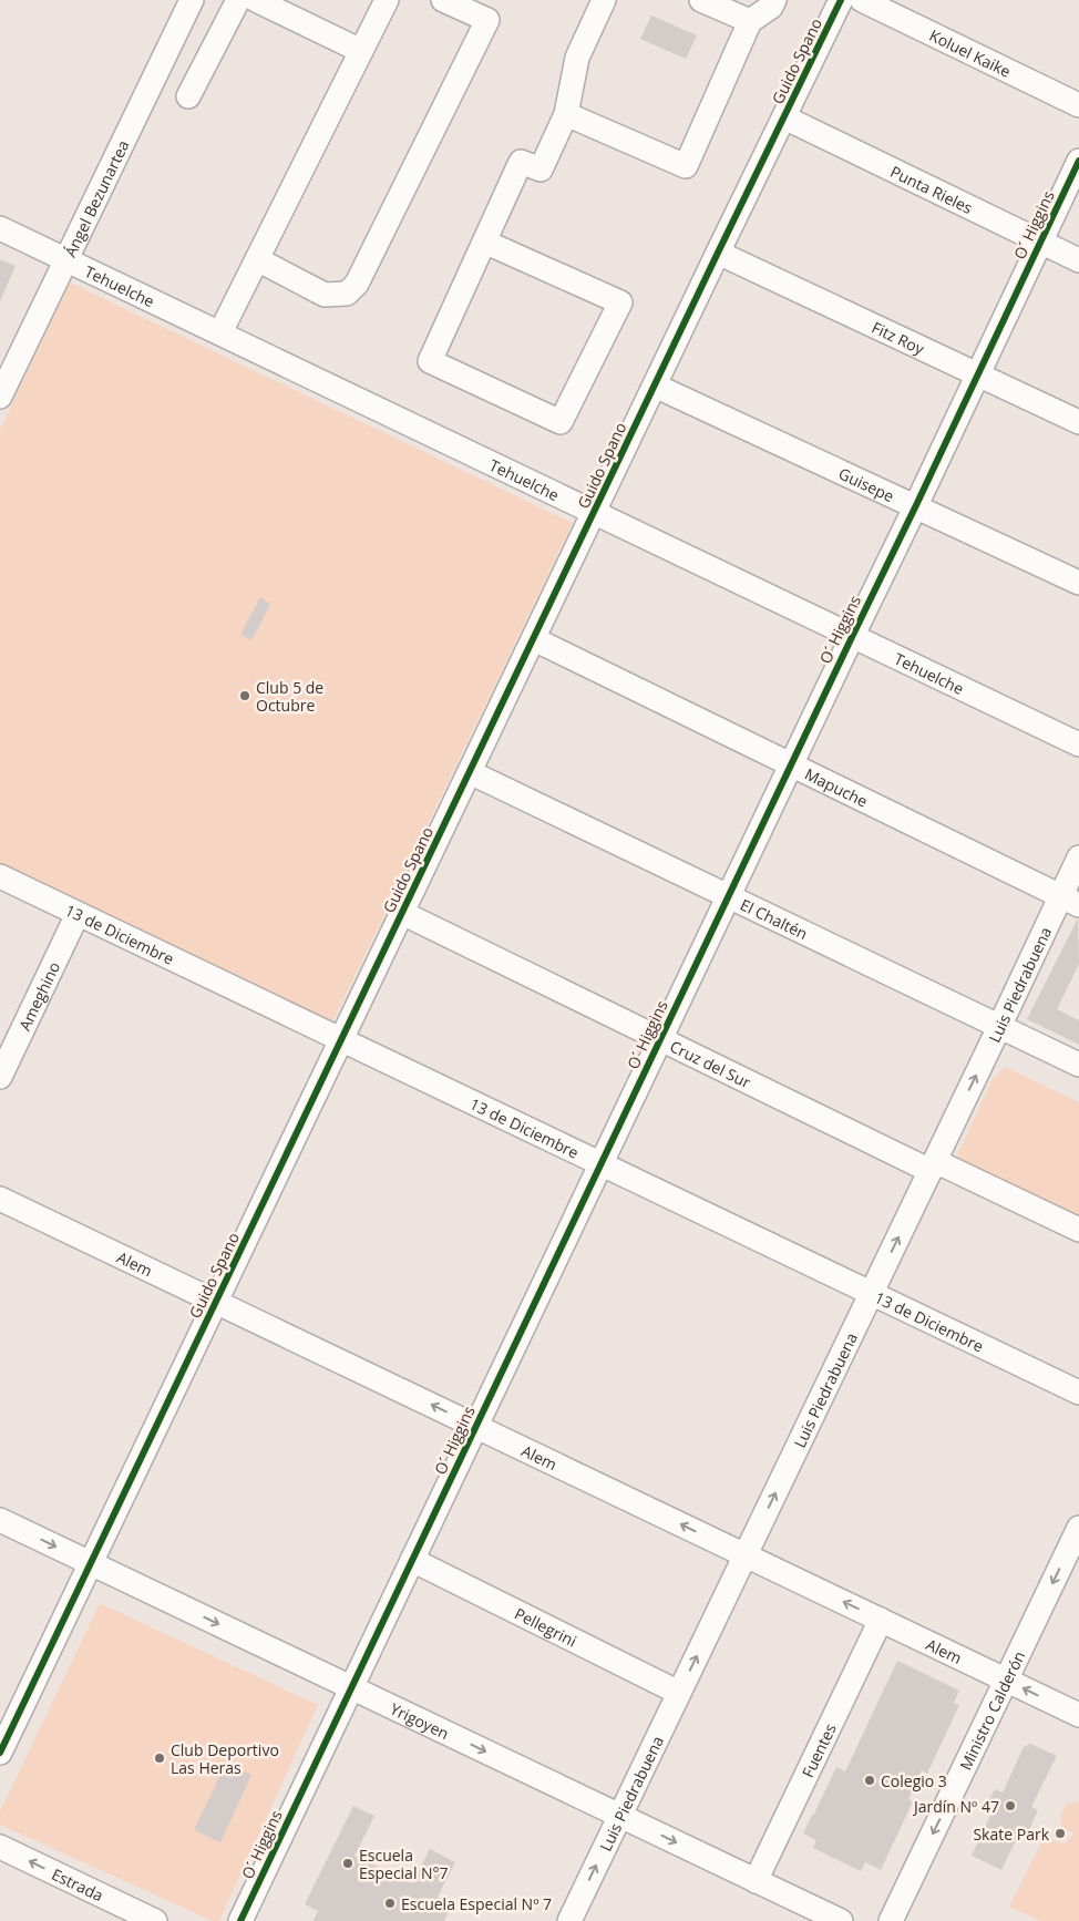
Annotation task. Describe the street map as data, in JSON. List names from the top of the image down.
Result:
{
  "streets": {
    "street": [
      "Koluel Kaike",
      "Guido Spano",
      "Punta Rieles",
      "Ángel Bezunartea",
      "O´ Higgins",
      "Tehuelche",
      "Fitz Roy",
      "Guisepe",
      "Mapuche",
      "El Chaltén",
      "13 de Diciembre",
      "Luis Piedrabuena",
      "Ameghino",
      "Cruz del Sur",
      "Alem",
      "Pellegrini",
      "Ministro Calderón",
      "Yrigoyen",
      "Fuentes",
      "Estrada"
    ]
  },
  "crossings": [
    ["Guido Spano", "Punta Rieles"],
    ["Guido Spano", "Tehuelche"],
    ["Guido Spano", "Fitz Roy"],
    ["Guido Spano", "Guisepe"],
    ["Guido Spano", "Mapuche"],
    ["Guido Spano", "El Chaltén"],
    ["Guido Spano", "13 de Diciembre"],
    ["Guido Spano", "Cruz del Sur"],
    ["Guido Spano", "Alem"],
    ["Guido Spano", "Yrigoyen"],
    ["Punta Rieles", "O´ Higgins"],
    ["Ángel Bezunartea", "Tehuelche"],
    ["O´ Higgins", "Tehuelche"],
    ["O´ Higgins", "Fitz Roy"],
    ["O´ Higgins", "Guisepe"],
    ["O´ Higgins", "Mapuche"],
    ["O´ Higgins", "El Chaltén"],
    ["O´ Higgins", "13 de Diciembre"],
    ["O´ Higgins", "Cruz del Sur"],
    ["O´ Higgins", "Alem"],
    ["O´ Higgins", "Pellegrini"],
    ["O´ Higgins", "Yrigoyen"],
    ["Mapuche", "Luis Piedrabuena"],
    ["El Chaltén", "Luis Piedrabuena"],
    ["13 de Diciembre", "Luis Piedrabuena"],
    ["13 de Diciembre", "Ameghino"],
    ["Luis Piedrabuena", "Cruz del Sur"],
    ["Luis Piedrabuena", "Alem"],
    ["Luis Piedrabuena", "Pellegrini"],
    ["Luis Piedrabuena", "Yrigoyen"],
    ["Alem", "Ministro Calderón"],
    ["Alem", "Fuentes"],
    ["Yrigoyen", "Fuentes"]
  ],
  "one_way": [
    "Luis Piedrabuena",
    "Alem",
    "Ministro Calderón",
    "Yrigoyen",
    "Estrada"
  ],
  "places": [
    "Club 5 de Octubre",
    "Club Deportivo Las Heras",
    "Colegio 3",
    "Jardín Nº 47",
    "Skate Park",
    "Escuela Especial N°7",
    "Escuela Especial Nº 7"
  ]
}
